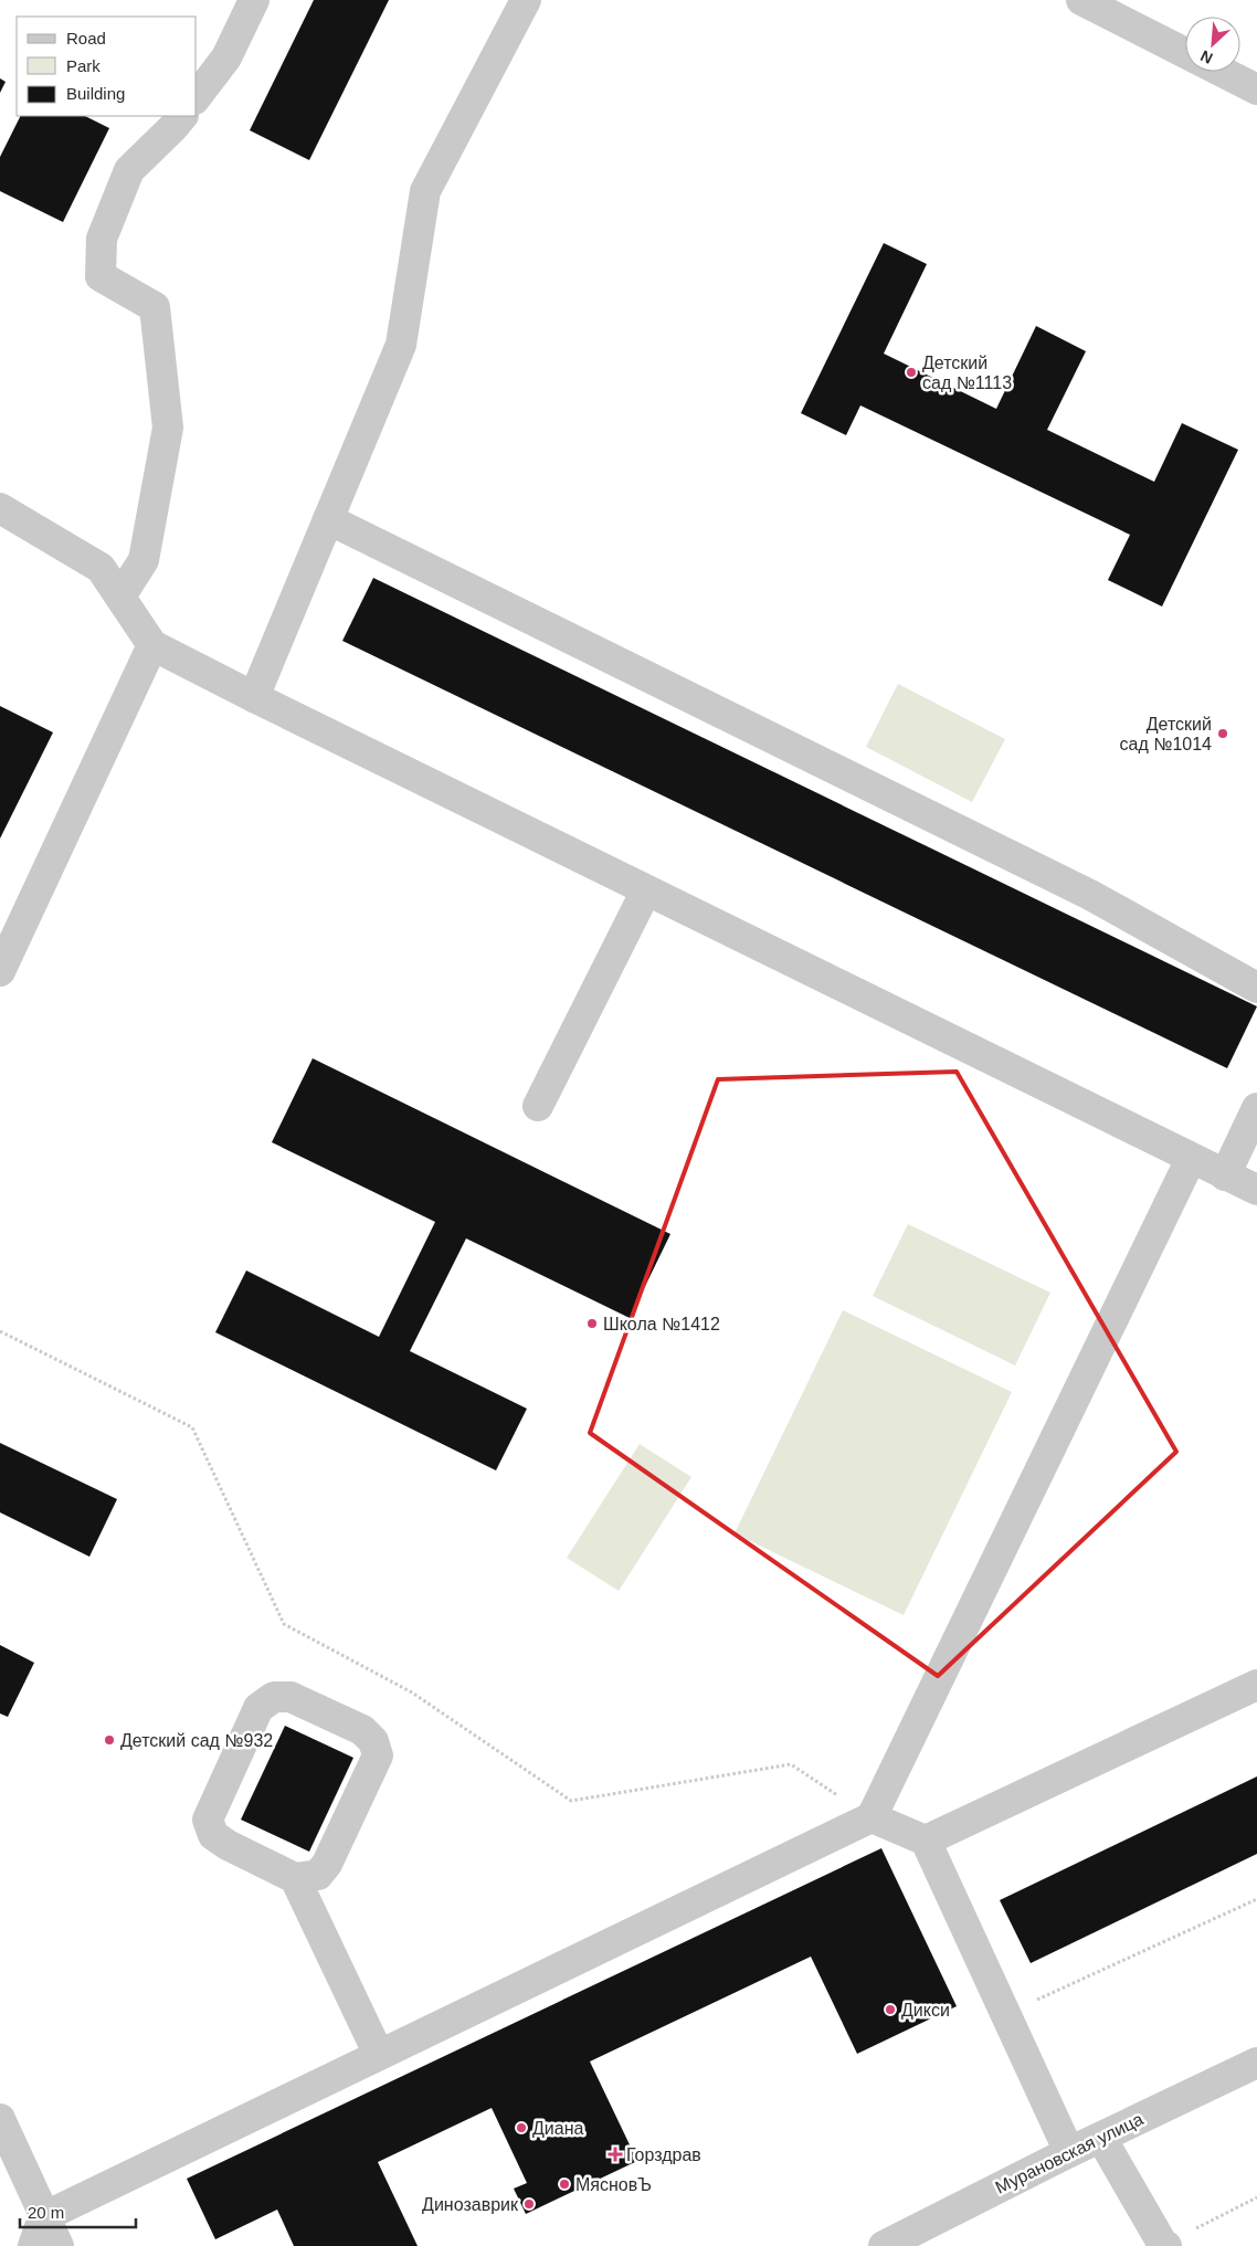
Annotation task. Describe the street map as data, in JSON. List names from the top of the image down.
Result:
{
  "streets": {
    "street": ["Мурановская улица"]
  },
  "places": {
    "other": [
      "Детский сад №1113",
      "Детский сад №1014",
      "Школа №1412",
      "Детский сад №932",
      "Дикси",
      "Диана",
      "МясновЪ",
      "Динозаврик"
    ],
    "health": ["Горздрав"]
  },
  "legend": ["Road", "Park", "Building"],
  "scale_bar": "20 m",
  "north": "bottom left"
}
